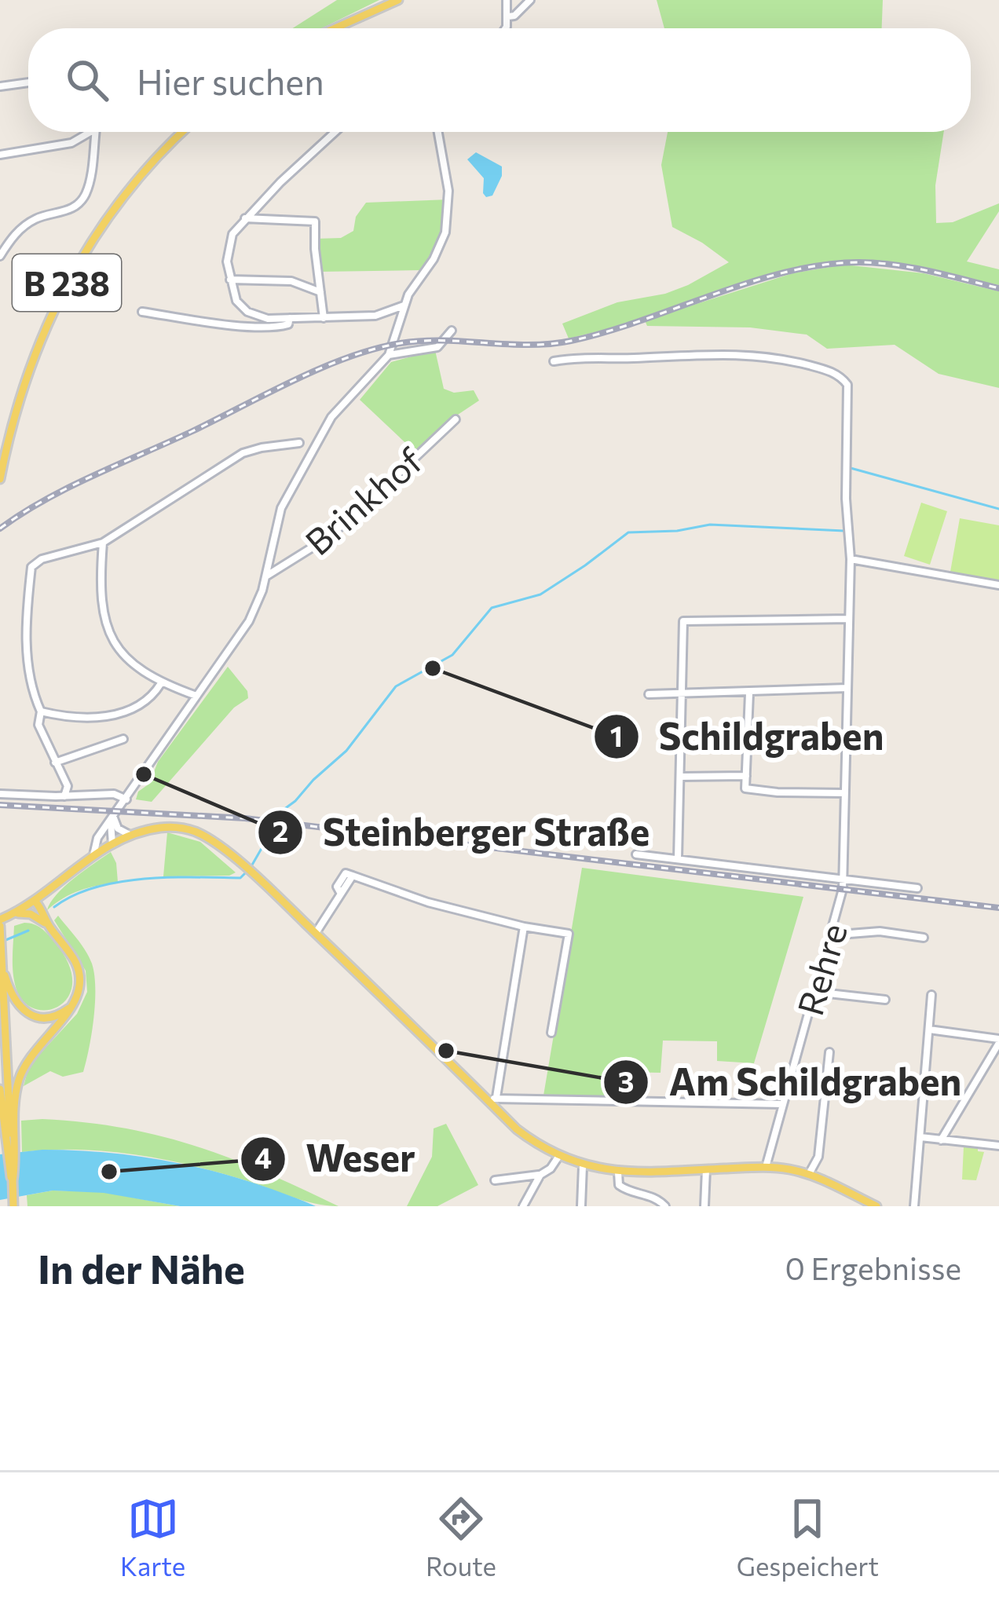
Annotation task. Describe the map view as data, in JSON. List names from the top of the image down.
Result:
{
  "streets": {
    "main road": ["B 238"],
    "street": ["Brinkhof", "Rehre"]
  },
  "places": [
    "Schildgraben",
    "Steinberger Straße",
    "Am Schildgraben",
    "Weser"
  ],
  "page": {
    "search": "Hier suchen",
    "heading": ["In der Nähe", "0 Ergebnisse"],
    "nav": ["Karte", "Route", "Gespeichert"]
  }
}
